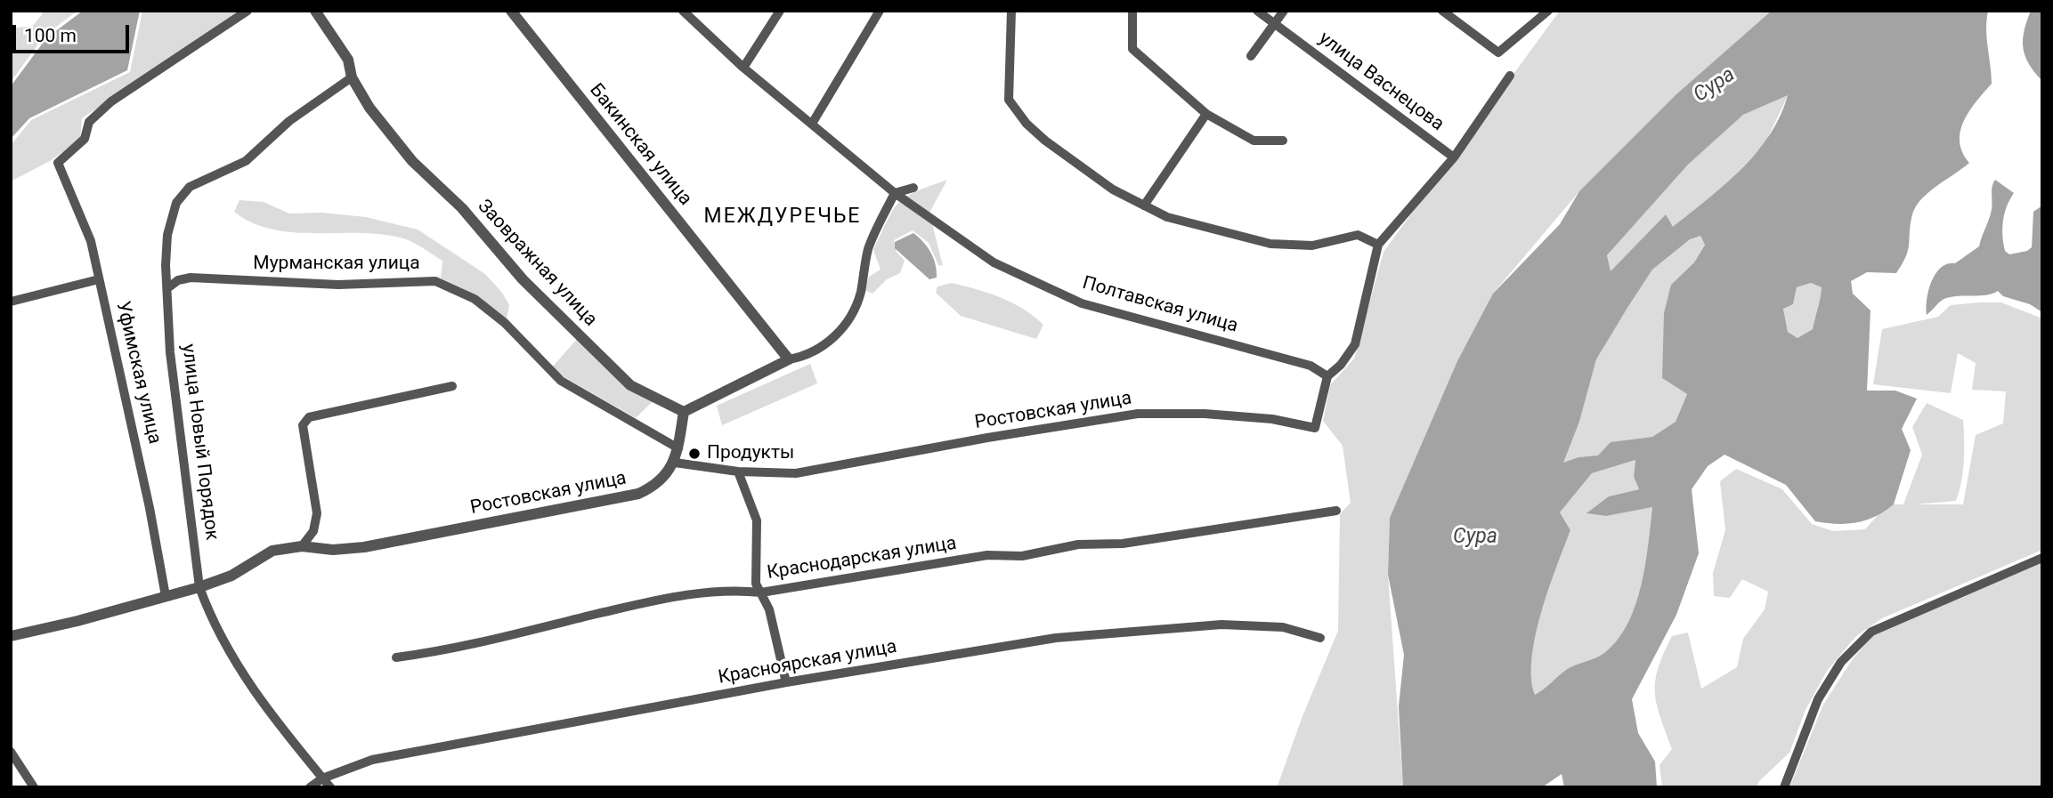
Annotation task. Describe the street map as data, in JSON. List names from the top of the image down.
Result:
{
  "streets": {
    "street": [
      "улица Васнецова",
      "Бакинская улица",
      "Заовражная улица",
      "Мурманская улица",
      "Полтавская улица",
      "Уфимская улица",
      "Ростовская улица",
      "улица Новый Порядок",
      "Краснодарская улица",
      "Красноярская улица"
    ]
  },
  "crossings": [
    ["Заовражная улица", "улица Новый Порядок"],
    ["Мурманская улица", "улица Новый Порядок"],
    ["Полтавская улица", "Ростовская улица"],
    ["Уфимская улица", "Ростовская улица"],
    ["Ростовская улица", "улица Новый Порядок"],
    ["улица Новый Порядок", "Красноярская улица"]
  ],
  "districts": ["МЕЖДУРЕЧЬЕ"],
  "water": ["Сура"],
  "places": ["Продукты"],
  "scale_bar": "100 m"
}
